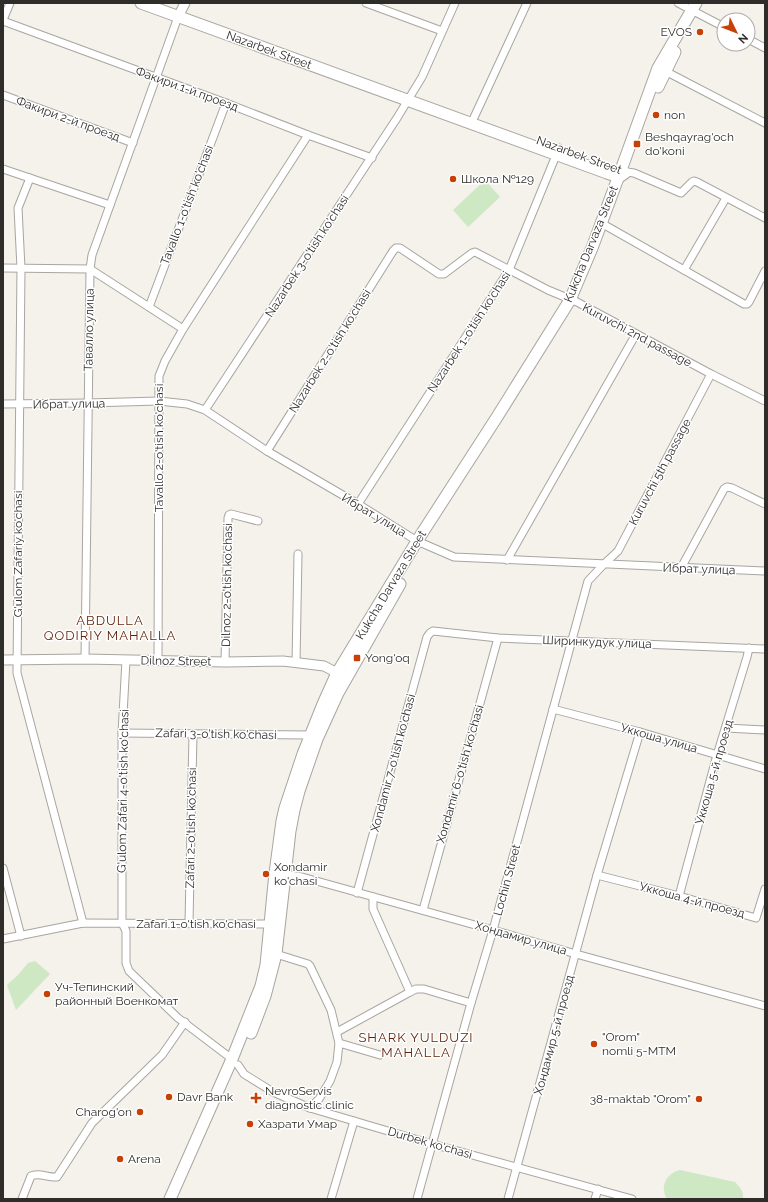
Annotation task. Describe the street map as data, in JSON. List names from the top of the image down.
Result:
{
  "streets": {
    "main road": ["Nazarbek Street", "Kukcha Darvaza Street"],
    "street": [
      "Факири 1-й проезд",
      "Факири 2-й проезд",
      "Tavallo 1-o'tish ko'chasi",
      "Nazarbek 3-o'tish ko'chasi",
      "Тавалло улица",
      "Nazarbek 1-o'tish ko'chasi",
      "Kuruvchi 2nd passage",
      "Nazarbek 2-o'tish ko'chasi",
      "Ибрат улица",
      "Tavallo 2-o'tish ko'chasi",
      "Kuruvchi 5th passage",
      "G'ulom Zafariy ko'chasi",
      "Dilnoz 2-o'tish ko'chasi",
      "Ширинкудук улица",
      "Dilnoz Street",
      "Zafari 3-o'tish ko'chasi",
      "Уккоша улица",
      "Xondamir 7-o'tish ko'chasi",
      "Уккоша 5-й проезд",
      "Xondamir 6-o'tish ko'chasi",
      "G'ulom Zafari 4-o'tish ko'chasi",
      "Zafari 2-o'tish ko'chasi",
      "Lochin Street",
      "Уккоша 4-й проезд",
      "Zafari 1-o'tish ko'chasi",
      "Хондамир улица",
      "Хондамир 5-й проезд",
      "Durbek ko'chasi"
    ]
  },
  "crossings": [
    ["Nazarbek Street", "Kukcha Darvaza Street"],
    ["Nazarbek Street", "Nazarbek 3-o'tish ko'chasi"],
    ["Nazarbek Street", "Тавалло улица"],
    ["Nazarbek Street", "Nazarbek 1-o'tish ko'chasi"],
    ["Факири 1-й проезд", "Tavallo 1-o'tish ko'chasi"],
    ["Факири 1-й проезд", "Nazarbek 3-o'tish ko'chasi"],
    ["Факири 1-й проезд", "Тавалло улица"],
    ["Факири 1-й проезд", "Tavallo 2-o'tish ko'chasi"],
    ["Факири 2-й проезд", "Тавалло улица"],
    ["Kukcha Darvaza Street", "Kuruvchi 2nd passage"],
    ["Kukcha Darvaza Street", "Ибрат улица"],
    ["Kukcha Darvaza Street", "Dilnoz Street"],
    ["Kukcha Darvaza Street", "Zafari 3-o'tish ko'chasi"],
    ["Kukcha Darvaza Street", "Zafari 1-o'tish ko'chasi"],
    ["Kukcha Darvaza Street", "Хондамир улица"],
    ["Kukcha Darvaza Street", "Durbek ko'chasi"],
    ["Nazarbek 3-o'tish ko'chasi", "Ибрат улица"],
    ["Тавалло улица", "Ибрат улица"],
    ["Тавалло улица", "Dilnoz Street"],
    ["Nazarbek 1-o'tish ko'chasi", "Kuruvchi 2nd passage"],
    ["Nazarbek 1-o'tish ko'chasi", "Ибрат улица"],
    ["Kuruvchi 2nd passage", "Nazarbek 2-o'tish ko'chasi"],
    ["Kuruvchi 2nd passage", "Kuruvchi 5th passage"],
    ["Nazarbek 2-o'tish ko'chasi", "Ибрат улица"],
    ["Ибрат улица", "Tavallo 2-o'tish ko'chasi"],
    ["Ибрат улица", "Kuruvchi 5th passage"],
    ["Ибрат улица", "G'ulom Zafariy ko'chasi"],
    ["Ибрат улица", "Lochin Street"],
    ["Tavallo 2-o'tish ko'chasi", "Dilnoz Street"],
    ["Kuruvchi 5th passage", "Lochin Street"],
    ["G'ulom Zafariy ko'chasi", "Dilnoz Street"],
    ["G'ulom Zafariy ko'chasi", "Zafari 1-o'tish ko'chasi"],
    ["Dilnoz 2-o'tish ko'chasi", "Dilnoz Street"],
    ["Ширинкудук улица", "Xondamir 7-o'tish ko'chasi"],
    ["Ширинкудук улица", "Уккоша 5-й проезд"],
    ["Ширинкудук улица", "Xondamir 6-o'tish ko'chasi"],
    ["Ширинкудук улица", "Lochin Street"],
    ["Dilnoz Street", "G'ulom Zafari 4-o'tish ko'chasi"],
    ["Zafari 3-o'tish ko'chasi", "G'ulom Zafari 4-o'tish ko'chasi"],
    ["Zafari 3-o'tish ko'chasi", "Zafari 2-o'tish ko'chasi"],
    ["Уккоша улица", "Уккоша 5-й проезд"],
    ["Уккоша улица", "Lochin Street"],
    ["Уккоша улица", "Хондамир 5-й проезд"],
    ["Xondamir 7-o'tish ko'chasi", "Хондамир улица"],
    ["Уккоша 5-й проезд", "Уккоша 4-й проезд"],
    ["Xondamir 6-o'tish ko'chasi", "Хондамир улица"],
    ["G'ulom Zafari 4-o'tish ko'chasi", "Zafari 1-o'tish ko'chasi"],
    ["Zafari 2-o'tish ko'chasi", "Zafari 1-o'tish ko'chasi"],
    ["Lochin Street", "Хондамир улица"],
    ["Lochin Street", "Durbek ko'chasi"],
    ["Уккоша 4-й проезд", "Хондамир 5-й проезд"],
    ["Zafari 1-o'tish ko'chasi", "Durbek ko'chasi"],
    ["Хондамир улица", "Хондамир 5-й проезд"],
    ["Хондамир 5-й проезд", "Durbek ko'chasi"]
  ],
  "districts": ["ABDULLA QODIRIY MAHALLA", "SHARK YULDUZI MAHALLA"],
  "places": {
    "other": [
      "EVOS",
      "non",
      "Школа №129",
      "Xondamir ko'chasi",
      "Уч-Тепинский районный Военкомат",
      "\"Orom\" nomli 5-MTM",
      "Davr Bank",
      "38-maktab \"Orom\"",
      "Charog'on",
      "Хазрати Умар",
      "Arena"
    ],
    "transit": ["Beshqayrag'och do'koni", "Yong'oq"],
    "health": ["NevroServis diagnostic clinic"]
  },
  "north": "bottom right"
}
